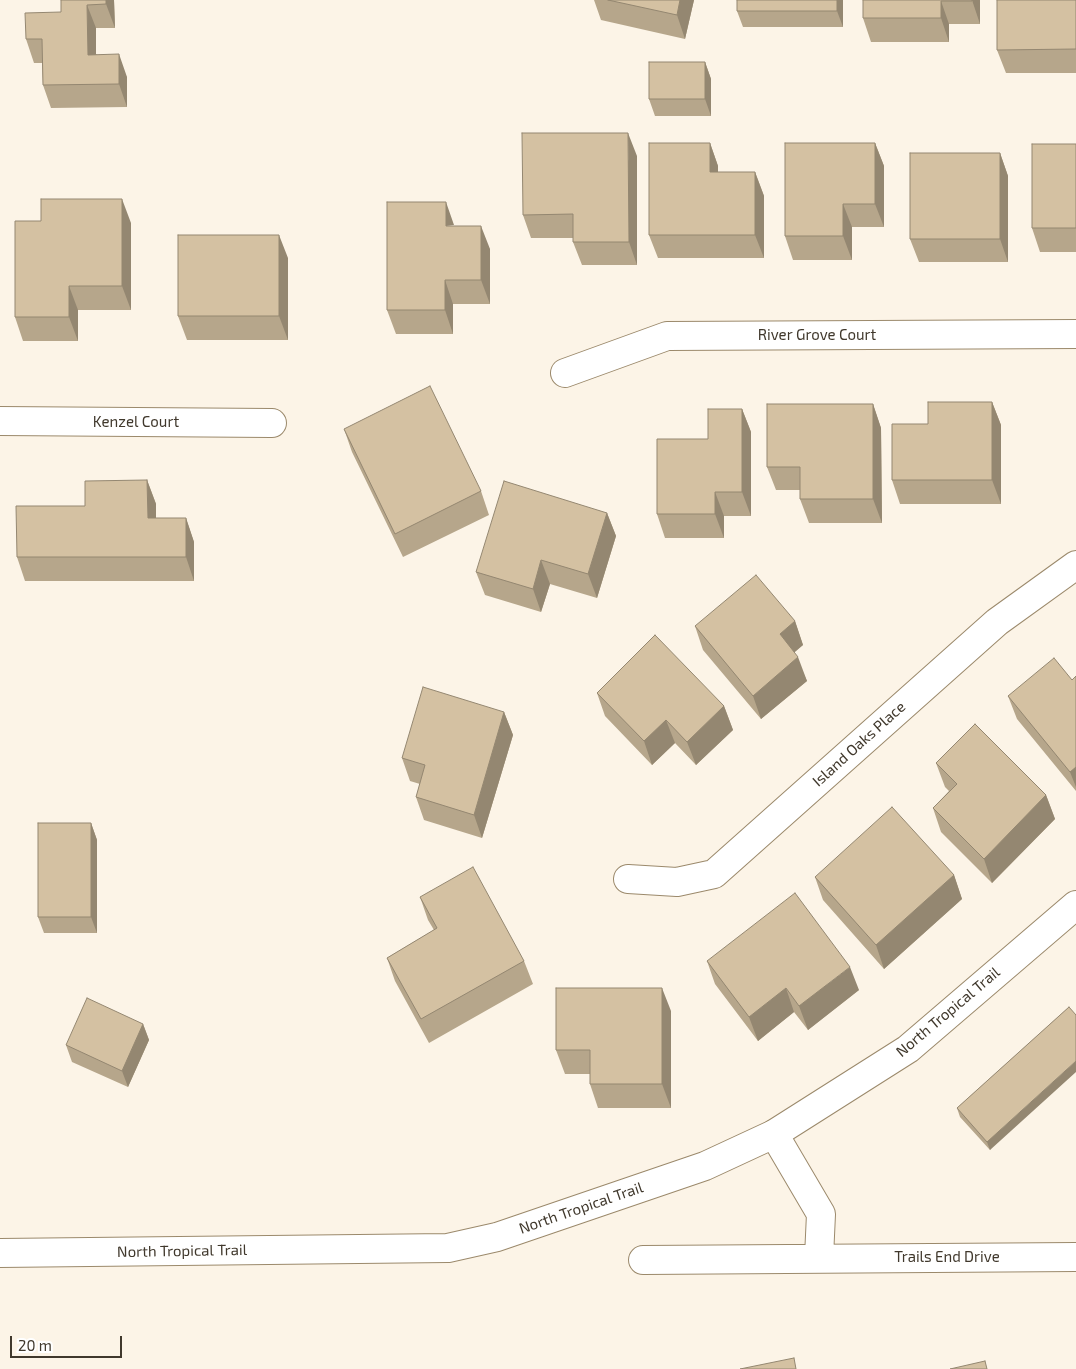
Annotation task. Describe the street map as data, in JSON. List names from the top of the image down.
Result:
{
  "streets": {
    "street": [
      "River Grove Court",
      "Kenzel Court",
      "Island Oaks Place",
      "North Tropical Trail",
      "Trails End Drive"
    ]
  },
  "scale_bar": "20 m"
}
